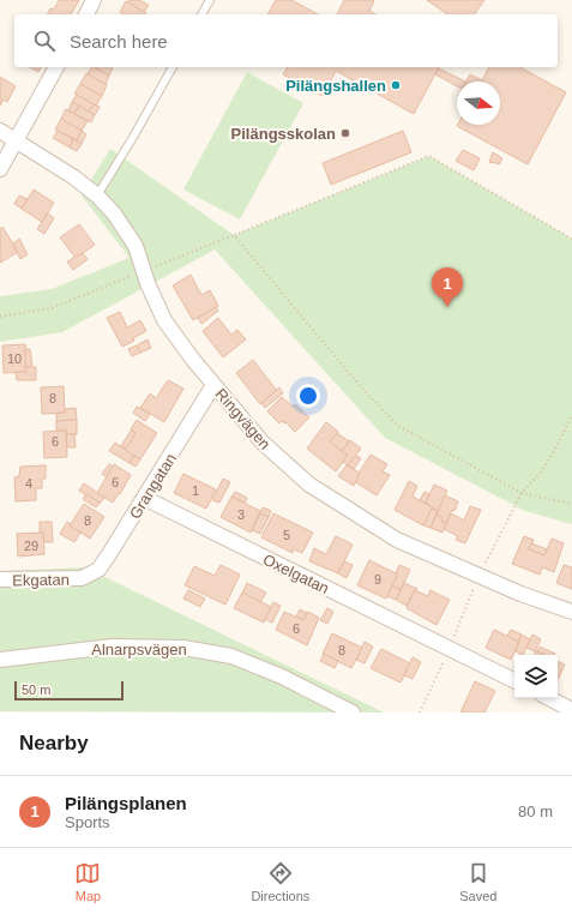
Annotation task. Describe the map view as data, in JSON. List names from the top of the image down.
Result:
{
  "streets": {
    "street": [
      "Ringvägen",
      "Grangatan",
      "Oxelgatan",
      "Ekgatan",
      "Alnarpsvägen"
    ]
  },
  "crossings": [
    ["Ringvägen", "Grangatan"],
    ["Grangatan", "Oxelgatan"],
    ["Grangatan", "Ekgatan"]
  ],
  "places": ["Pilängshallen", "Pilängsskolan"],
  "house_numbers": [
    "10",
    "8",
    "6",
    "6",
    "4",
    "1",
    "3",
    "8",
    "5",
    "29",
    "9",
    "6",
    "8"
  ],
  "scale_bar": "50 m",
  "north": "right",
  "page": {
    "search": "Search here",
    "pins": "1",
    "scale": "50 m",
    "heading": "Nearby",
    "list": [
      {
        "mark": "1",
        "name": "Pilängsplanen",
        "note": "Sports",
        "value": "80 m"
      }
    ],
    "nav": ["Map", "Directions", "Saved"]
  }
}
